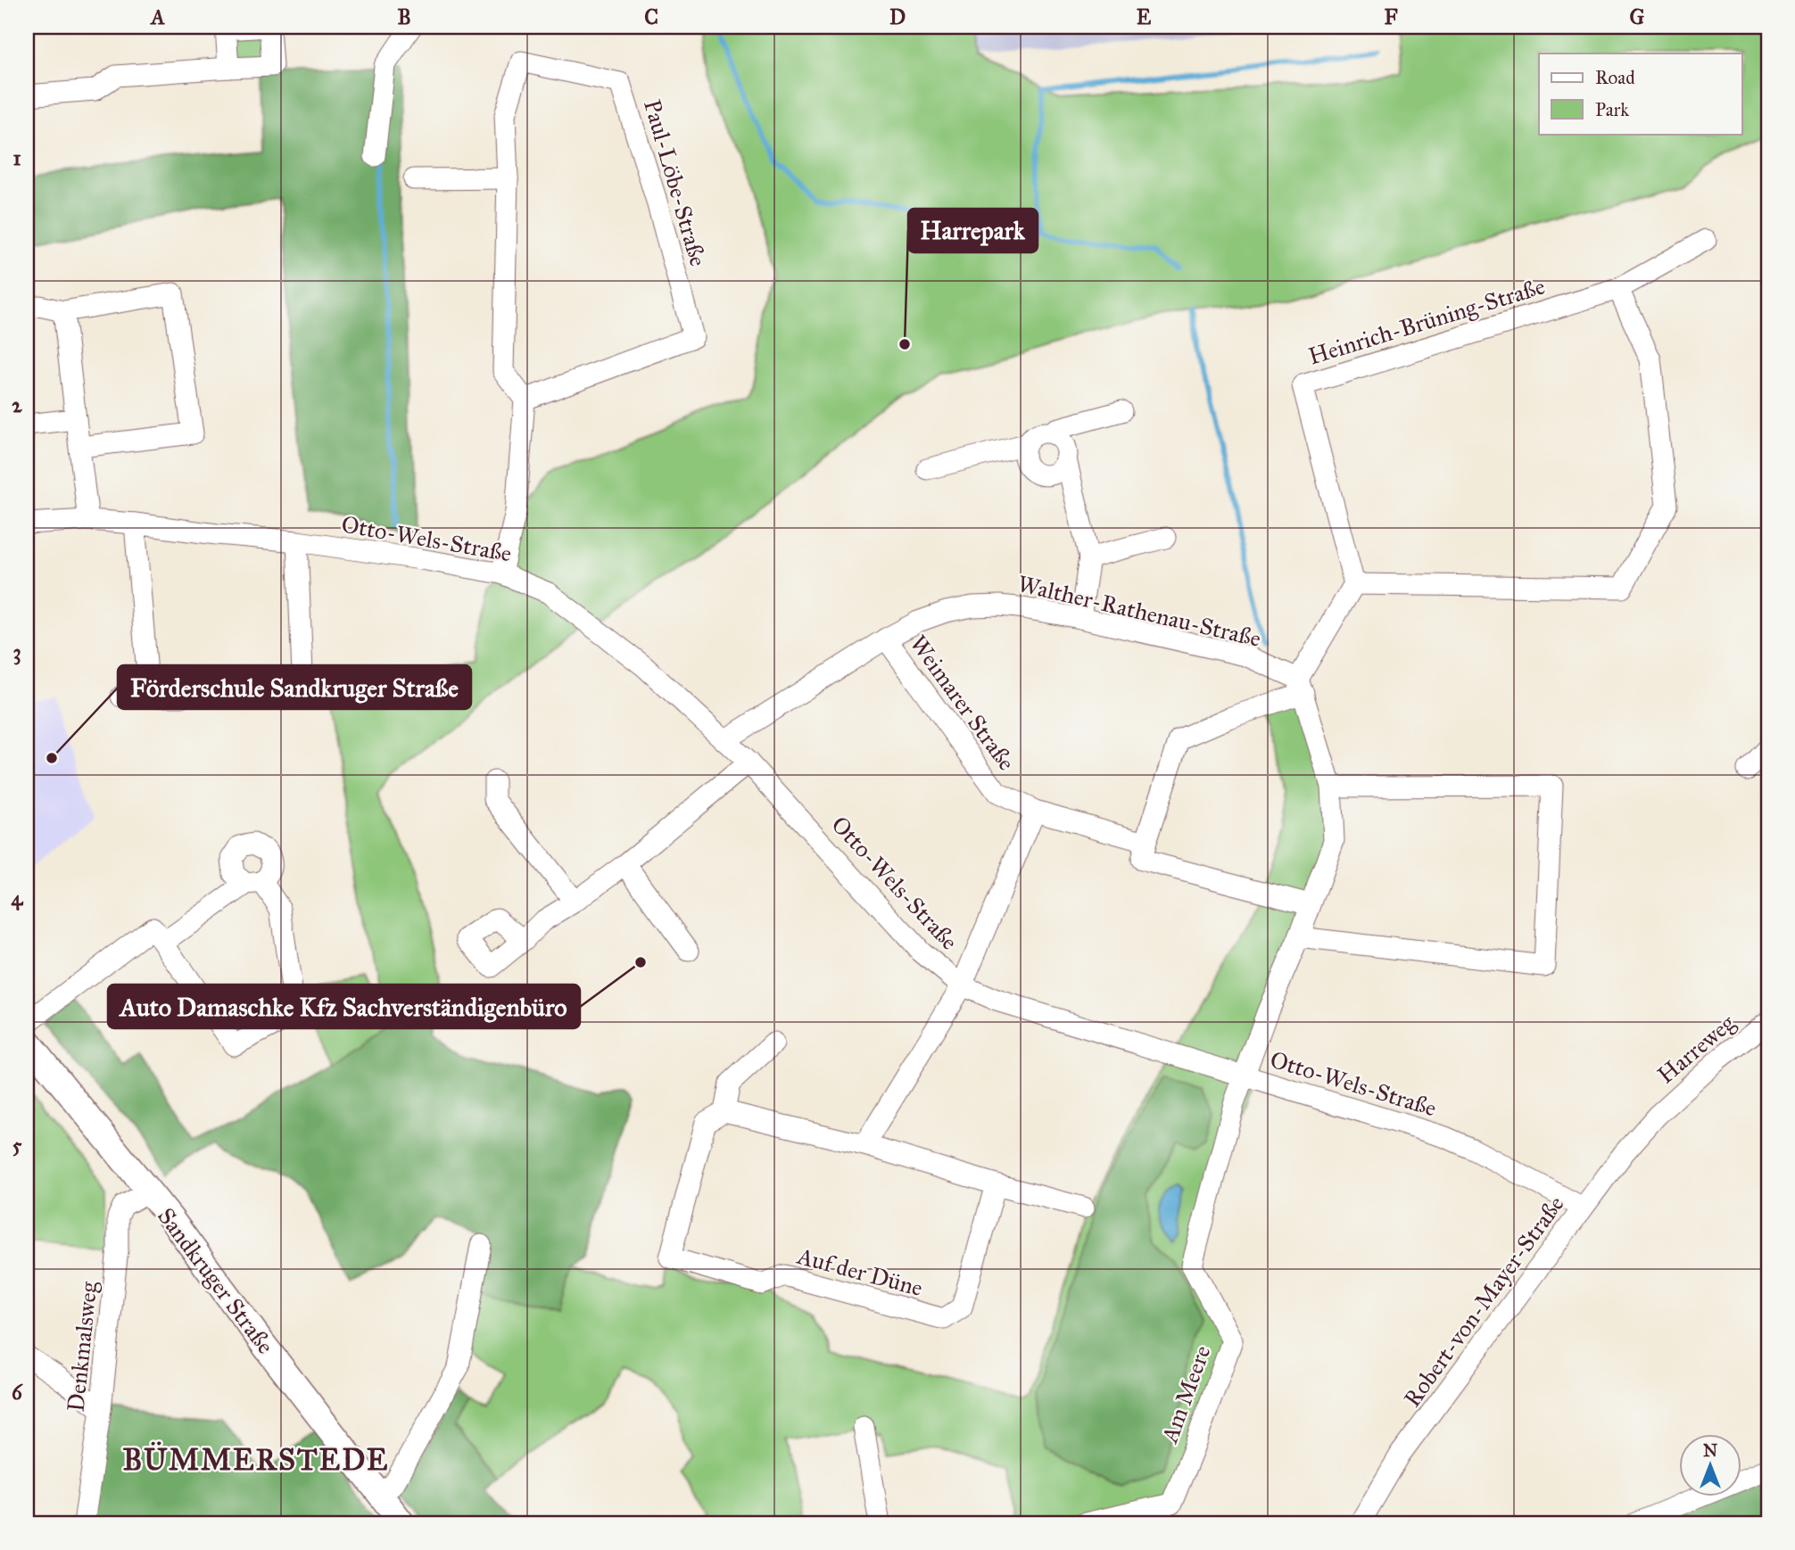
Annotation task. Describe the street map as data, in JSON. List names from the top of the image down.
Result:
{
  "streets": {
    "street": [
      "Paul-Löbe-Straße",
      "Heinrich-Brüning-Straße",
      "Otto-Wels-Straße",
      "Walther-Rathenau-Straße",
      "Weimarer Straße",
      "Harreweg",
      "Auf der Düne",
      "Sandkruger Straße",
      "Robert-von-Mayer-Straße",
      "Denkmalsweg",
      "Am Meere"
    ]
  },
  "crossings": [
    ["Otto-Wels-Straße", "Walther-Rathenau-Straße"],
    ["Otto-Wels-Straße", "Robert-von-Mayer-Straße"],
    ["Otto-Wels-Straße", "Am Meere"],
    ["Walther-Rathenau-Straße", "Weimarer Straße"],
    ["Harreweg", "Robert-von-Mayer-Straße"],
    ["Sandkruger Straße", "Denkmalsweg"]
  ],
  "districts": ["BÜMMERSTEDE"],
  "places": ["Harrepark", "Förderschule Sandkruger Straße", "Auto Damaschke Kfz Sachverständigenbüro"],
  "legend": ["Road", "Park"],
  "north": "top",
  "grid": {
    "columns": [
      "A",
      "B",
      "C",
      "D",
      "E",
      "F",
      "G"
    ],
    "rows": [
      "1",
      "2",
      "3",
      "4",
      "5",
      "6"
    ]
  }
}
